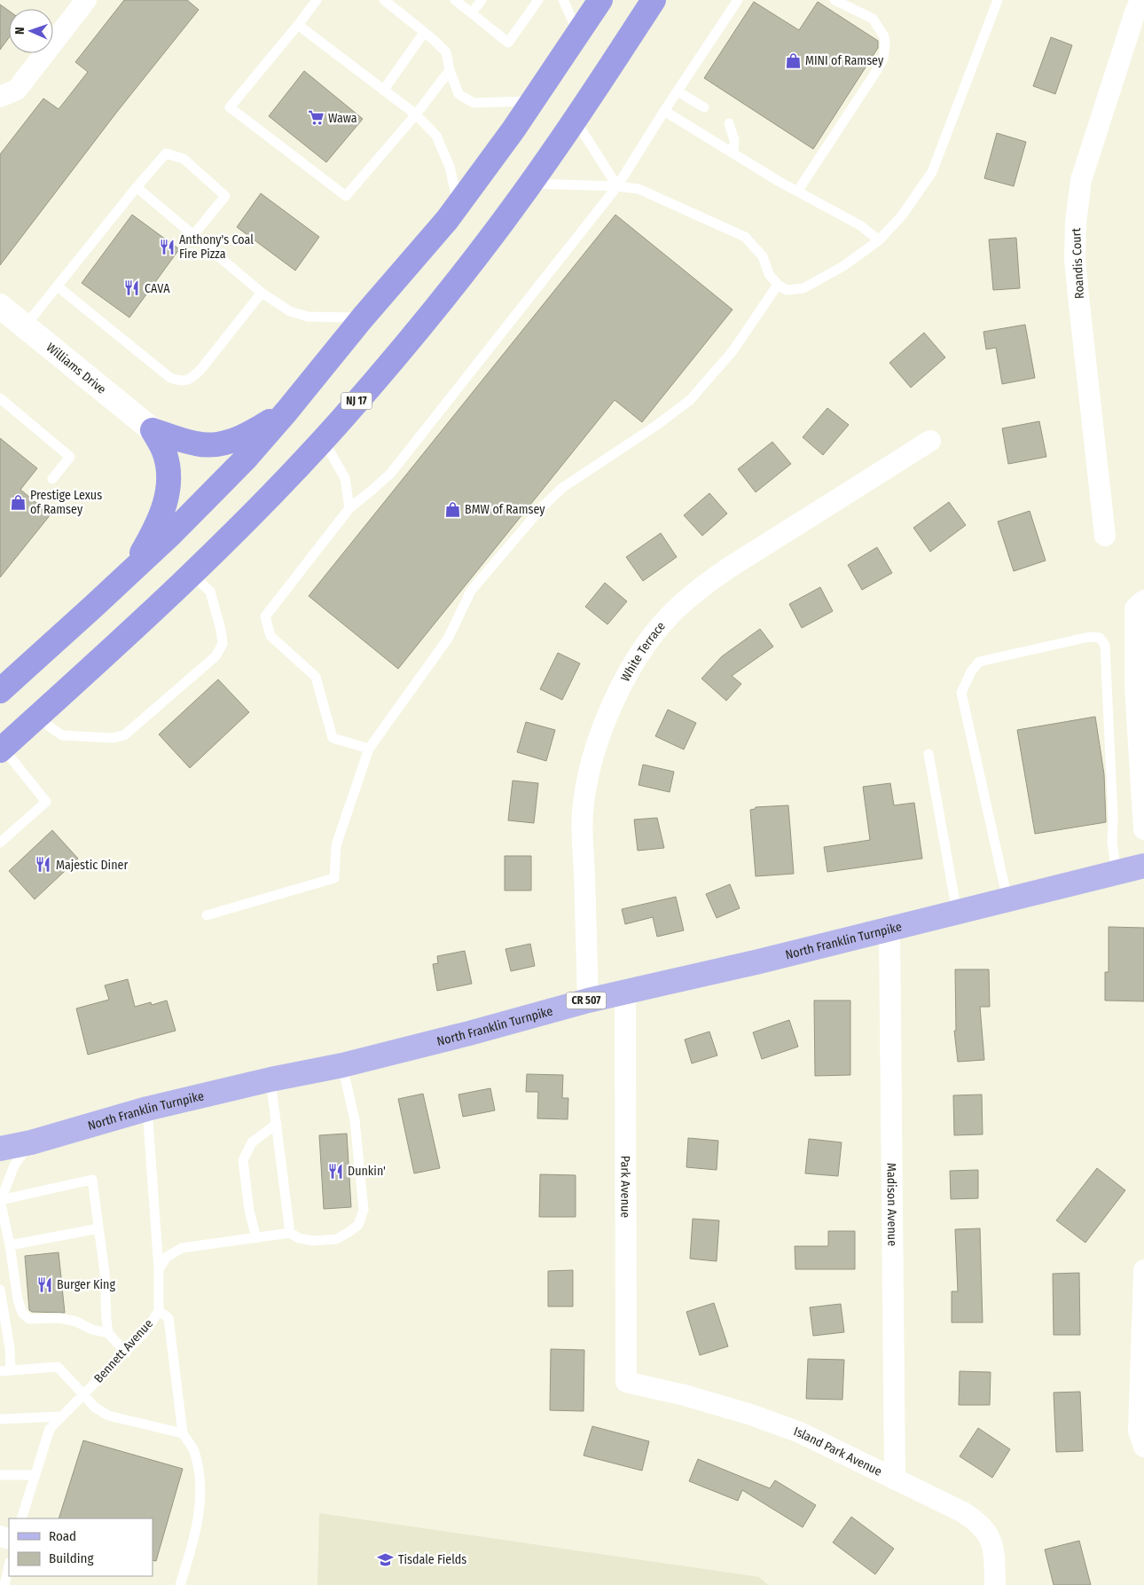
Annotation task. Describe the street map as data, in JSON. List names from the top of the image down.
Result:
{
  "streets": {
    "highway": ["NJ 17"],
    "main road": ["North Franklin Turnpike", "CR 507"],
    "street": [
      "Roandis Court",
      "Williams Drive",
      "White Terrace",
      "Park Avenue",
      "Madison Avenue",
      "Island Park Avenue"
    ],
    "lane": ["Bennett Avenue"]
  },
  "crossings": [
    ["White Terrace", "North Franklin Turnpike"],
    ["North Franklin Turnpike", "Park Avenue"],
    ["North Franklin Turnpike", "Madison Avenue"],
    ["North Franklin Turnpike", "Bennett Avenue"],
    ["Park Avenue", "Island Park Avenue"],
    ["Madison Avenue", "Island Park Avenue"]
  ],
  "places": {
    "shop": ["MINI of Ramsey", "Prestige Lexus of Ramsey", "BMW of Ramsey"],
    "supermarket": ["Wawa"],
    "restaurant": [
      "Anthony's Coal Fire Pizza",
      "CAVA",
      "Majestic Diner",
      "Dunkin'",
      "Burger King"
    ],
    "school or university": ["Tisdale Fields"]
  },
  "legend": ["Road", "Building"],
  "north": "left"
}
